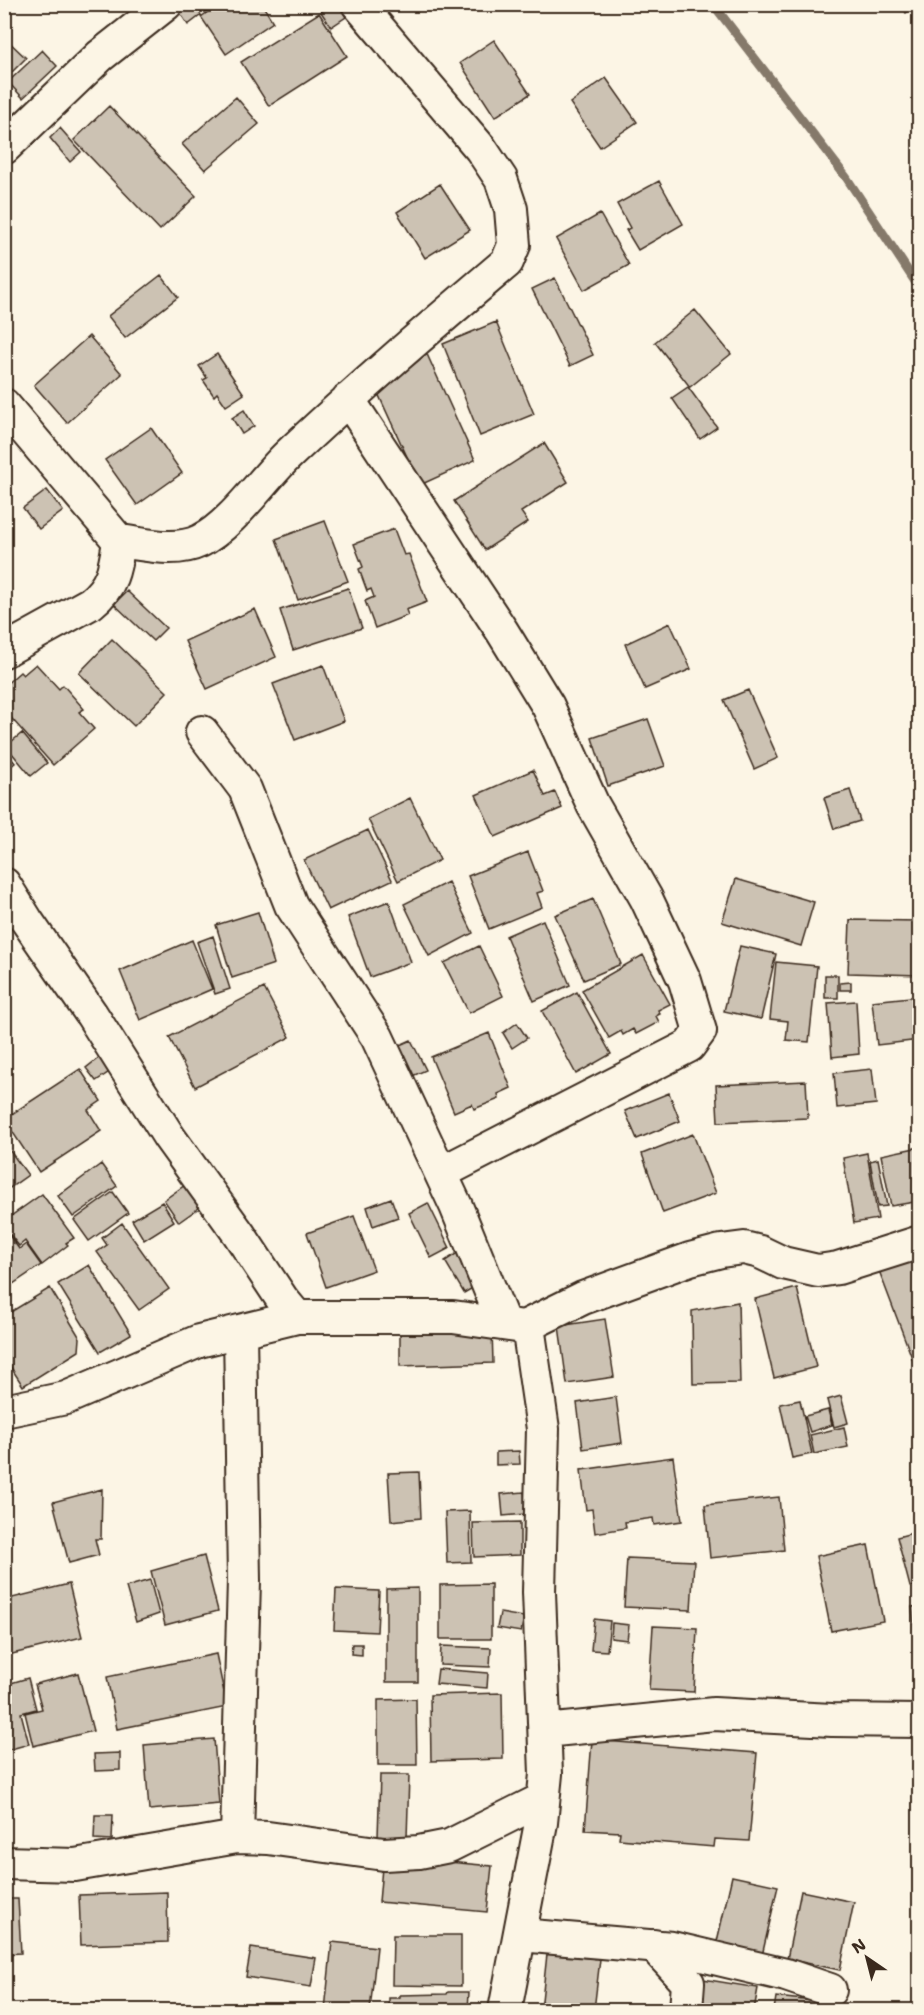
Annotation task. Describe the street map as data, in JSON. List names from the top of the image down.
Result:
{
  "north": "top left"
}
